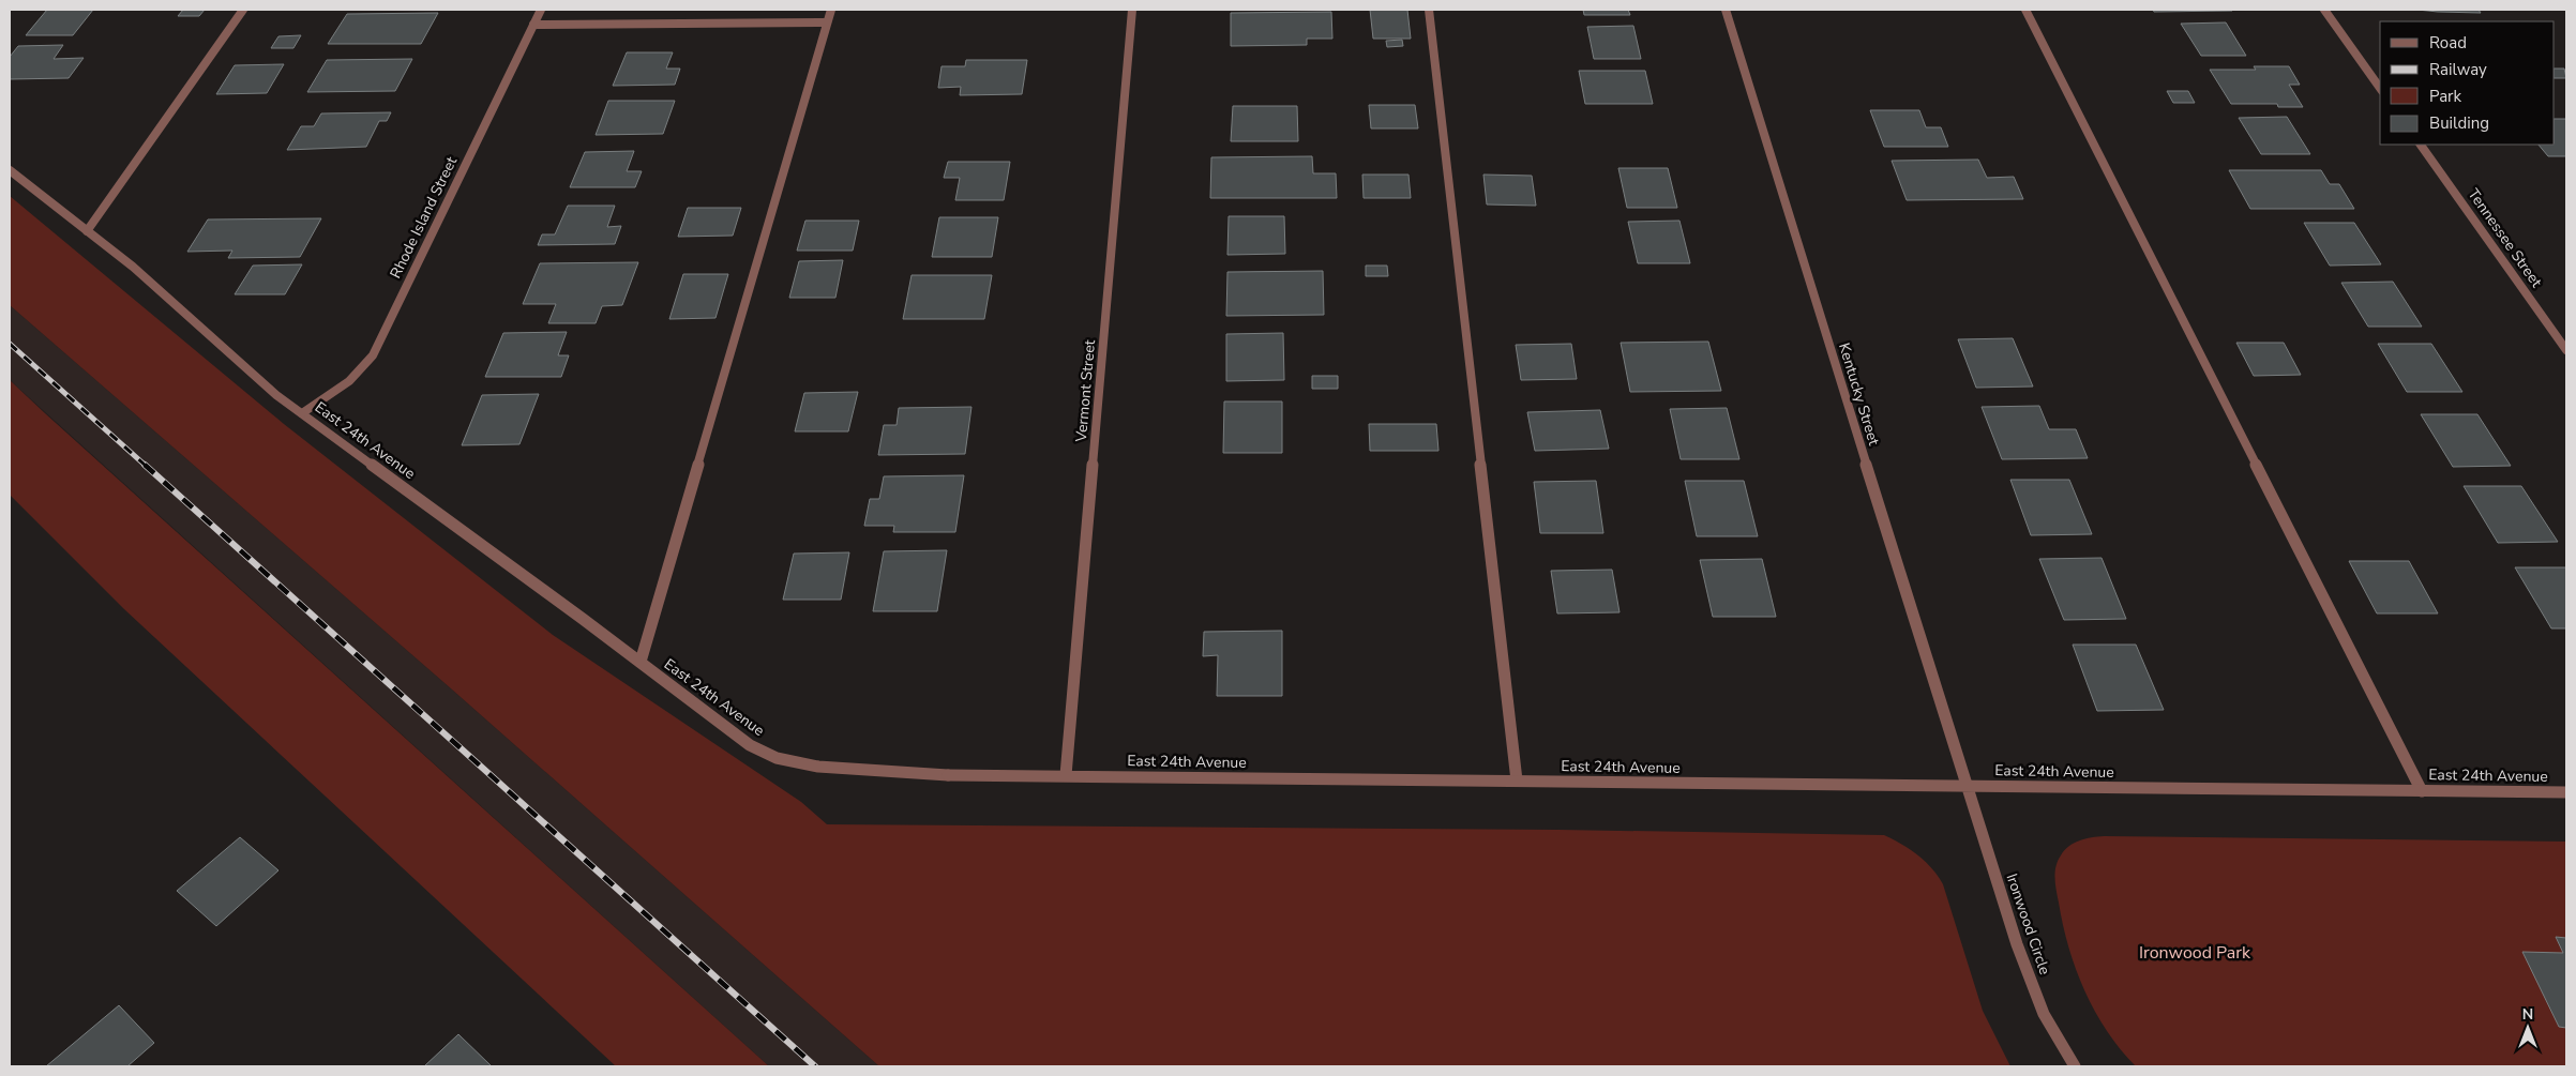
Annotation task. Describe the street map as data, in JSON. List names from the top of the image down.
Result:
{
  "streets": {
    "street": [
      "Rhode Island Street",
      "Tennessee Street",
      "Vermont Street",
      "Kentucky Street",
      "East 24th Avenue",
      "Ironwood Circle"
    ]
  },
  "crossings": [
    ["Rhode Island Street", "East 24th Avenue"],
    ["Vermont Street", "East 24th Avenue"],
    ["Kentucky Street", "East 24th Avenue"],
    ["Kentucky Street", "Ironwood Circle"],
    ["East 24th Avenue", "Ironwood Circle"]
  ],
  "parks": ["Ironwood Park"],
  "legend": [
    "Road",
    "Railway",
    "Park",
    "Building"
  ],
  "north": "top"
}
